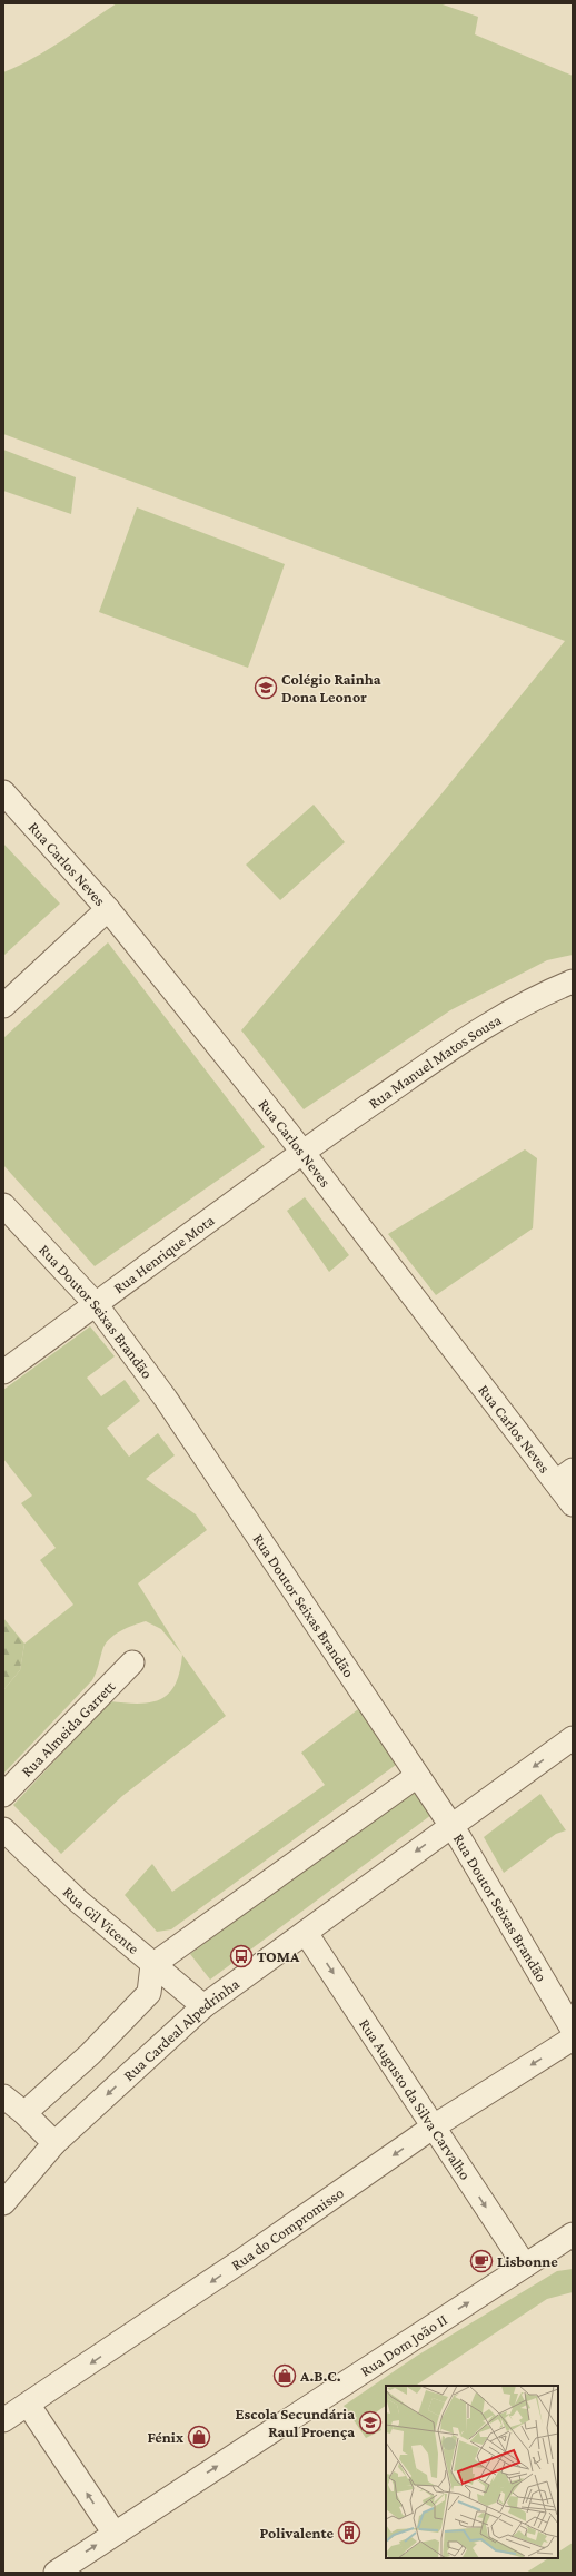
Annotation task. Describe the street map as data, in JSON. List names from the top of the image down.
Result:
{
  "streets": {
    "street": [
      "Rua Carlos Neves",
      "Rua Manuel Matos Sousa",
      "Rua Henrique Mota",
      "Rua Doutor Seixas Brandão",
      "Rua Almeida Garrett",
      "Rua Gil Vicente",
      "Rua Cardeal Alpedrinha",
      "Rua Augusto da Silva Carvalho",
      "Rua do Compromisso",
      "Rua Dom João II"
    ]
  },
  "crossings": [
    ["Rua Carlos Neves", "Rua Manuel Matos Sousa"],
    ["Rua Carlos Neves", "Rua Henrique Mota"],
    ["Rua Manuel Matos Sousa", "Rua Henrique Mota"],
    ["Rua Henrique Mota", "Rua Doutor Seixas Brandão"],
    ["Rua Doutor Seixas Brandão", "Rua Cardeal Alpedrinha"],
    ["Rua Gil Vicente", "Rua Cardeal Alpedrinha"],
    ["Rua Cardeal Alpedrinha", "Rua Augusto da Silva Carvalho"],
    ["Rua Augusto da Silva Carvalho", "Rua do Compromisso"],
    ["Rua Augusto da Silva Carvalho", "Rua Dom João II"]
  ],
  "one_way": ["Rua Augusto da Silva Carvalho", "Rua do Compromisso", "Rua Dom João II"],
  "places": {
    "school or university": ["Colégio Rainha Dona Leonor", "Escola Secundária Raul Proença"],
    "bus stop": ["TOMA"],
    "cafe": ["Lisbonne"],
    "shop": ["A.B.C.", "Fénix"],
    "building": ["Polivalente"]
  }
}
